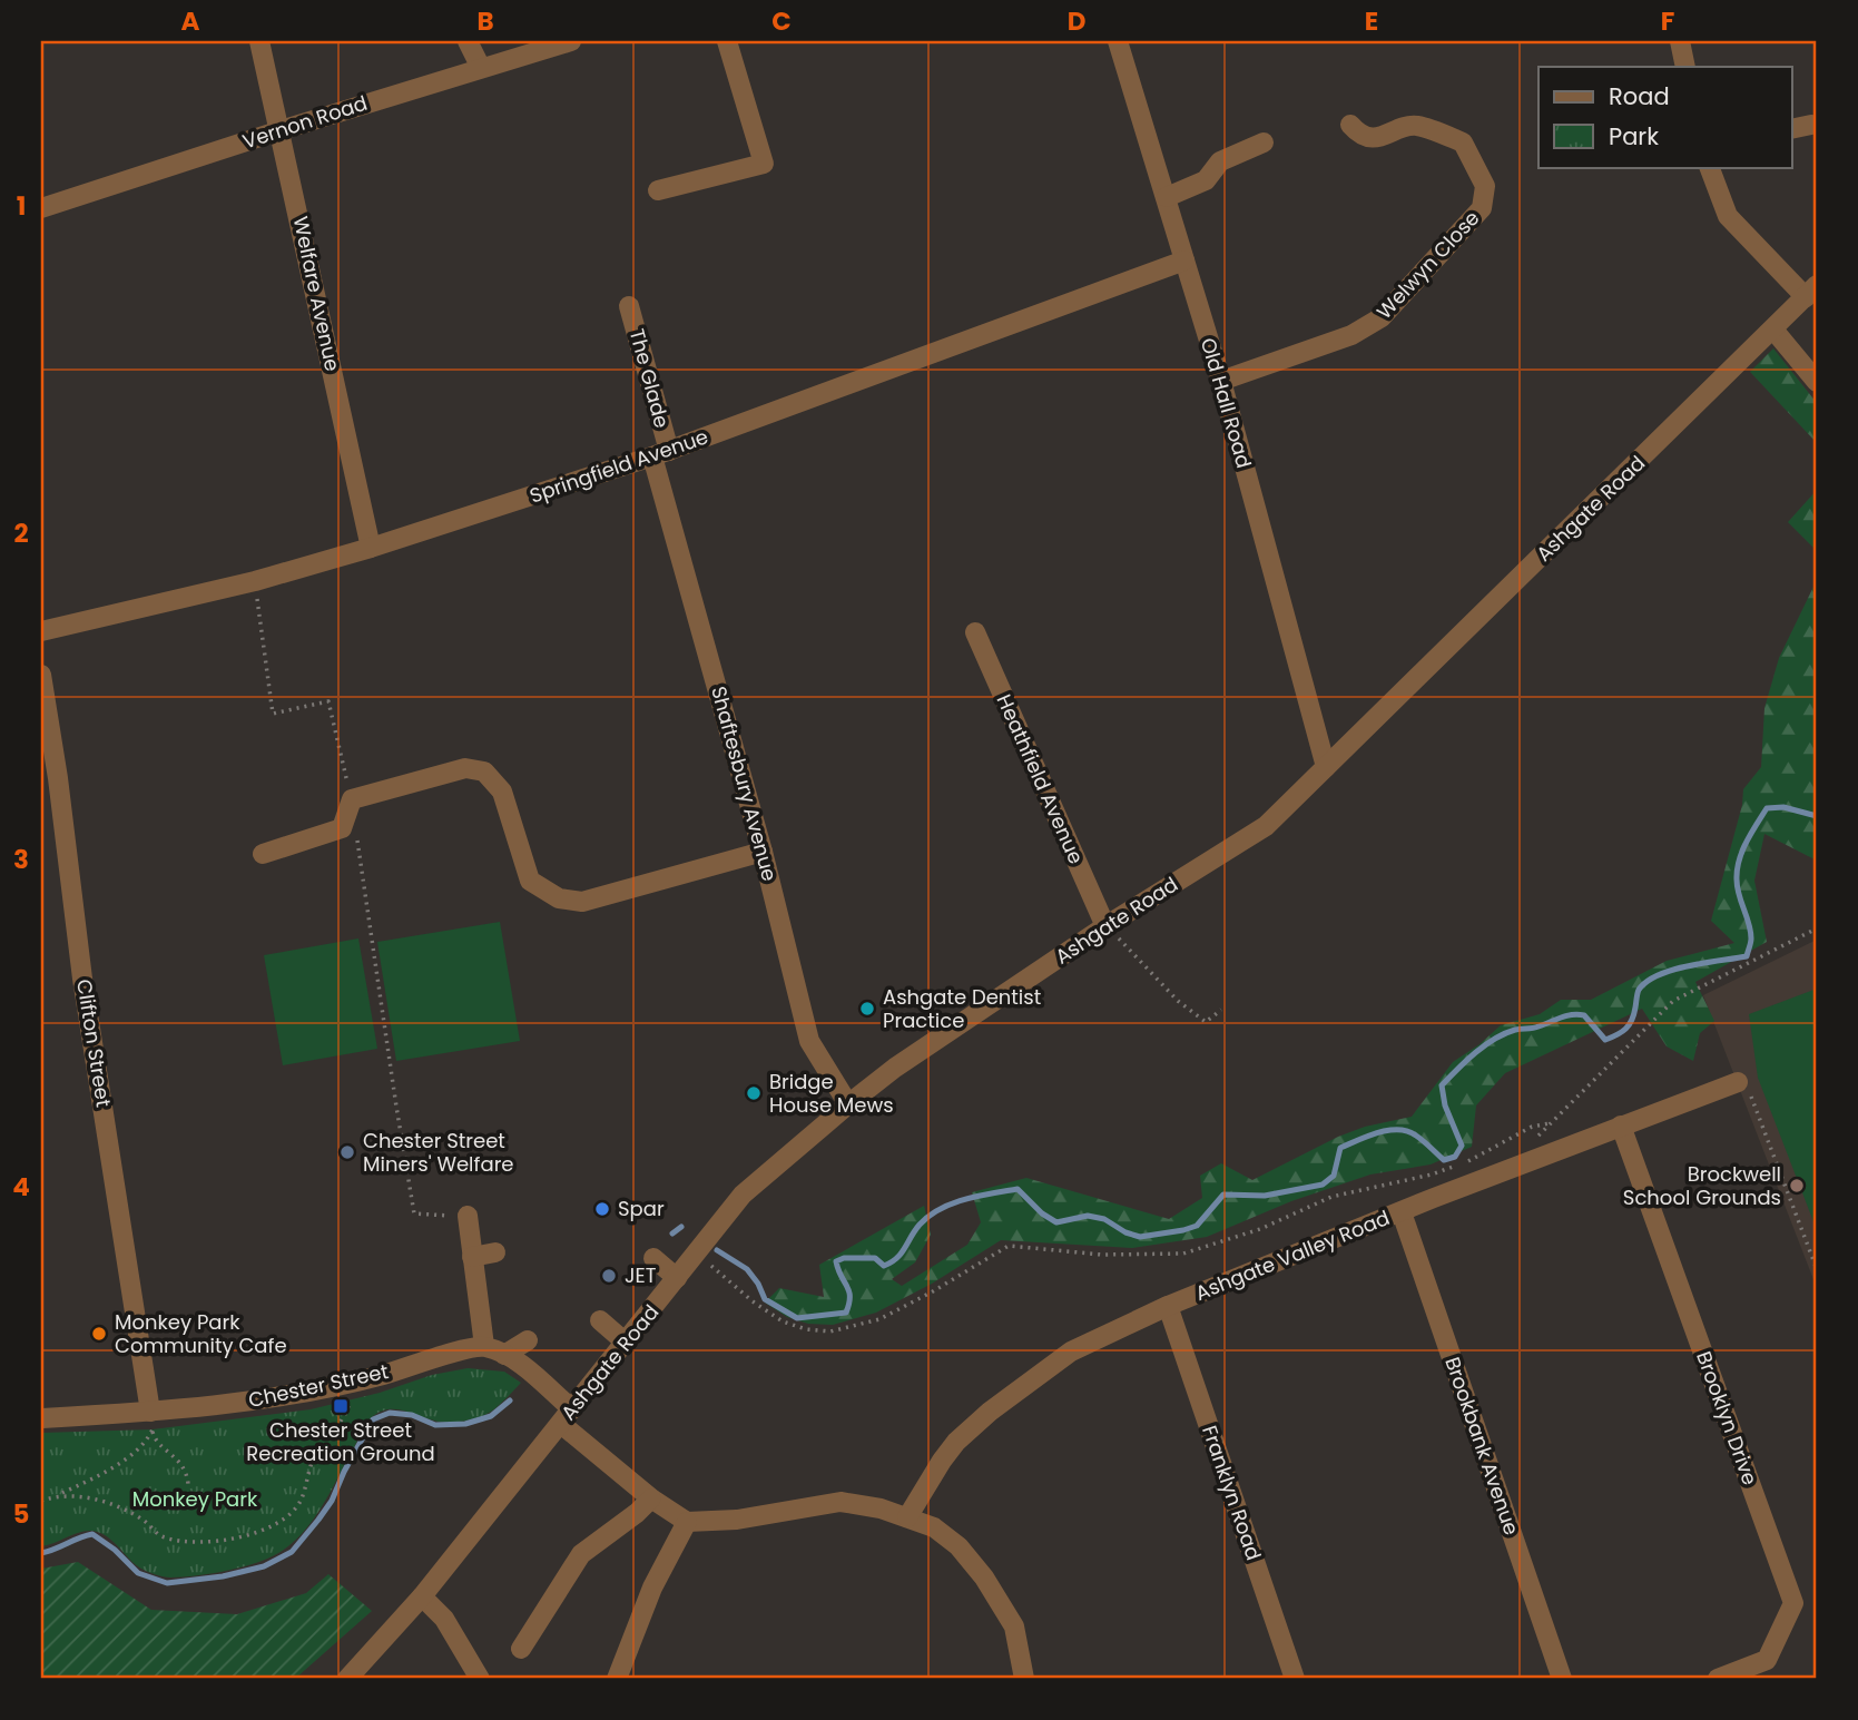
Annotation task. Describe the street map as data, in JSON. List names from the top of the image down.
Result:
{
  "streets": {
    "street": [
      "Vernon Road",
      "Welwyn Close",
      "Welfare Avenue",
      "The Glade",
      "Old Hall Road",
      "Springfield Avenue",
      "Ashgate Road",
      "Heathfield Avenue",
      "Shaftesbury Avenue",
      "Clifton Street",
      "Ashgate Valley Road",
      "Chester Street",
      "Brooklyn Drive",
      "Brookbank Avenue",
      "Franklyn Road"
    ]
  },
  "crossings": [
    ["Vernon Road", "Welfare Avenue"],
    ["Welwyn Close", "Old Hall Road"],
    ["Welfare Avenue", "Springfield Avenue"],
    ["The Glade", "Springfield Avenue"],
    ["The Glade", "Shaftesbury Avenue"],
    ["Old Hall Road", "Springfield Avenue"],
    ["Old Hall Road", "Ashgate Road"],
    ["Springfield Avenue", "Shaftesbury Avenue"],
    ["Ashgate Road", "Heathfield Avenue"],
    ["Ashgate Road", "Shaftesbury Avenue"],
    ["Clifton Street", "Chester Street"],
    ["Ashgate Valley Road", "Brooklyn Drive"],
    ["Ashgate Valley Road", "Brookbank Avenue"],
    ["Ashgate Valley Road", "Franklyn Road"]
  ],
  "parks": ["Monkey Park"],
  "places": {
    "other": [
      "Ashgate Dentist Practice",
      "Bridge House Mews",
      "Chester Street Miners' Welfare",
      "Brockwell School Grounds",
      "Spar",
      "JET",
      "Monkey Park Community Cafe"
    ],
    "transit": ["Chester Street Recreation Ground"]
  },
  "legend": ["Road", "Park"],
  "grid": {
    "columns": [
      "A",
      "B",
      "C",
      "D",
      "E",
      "F"
    ],
    "rows": [
      "1",
      "2",
      "3",
      "4",
      "5"
    ]
  }
}
